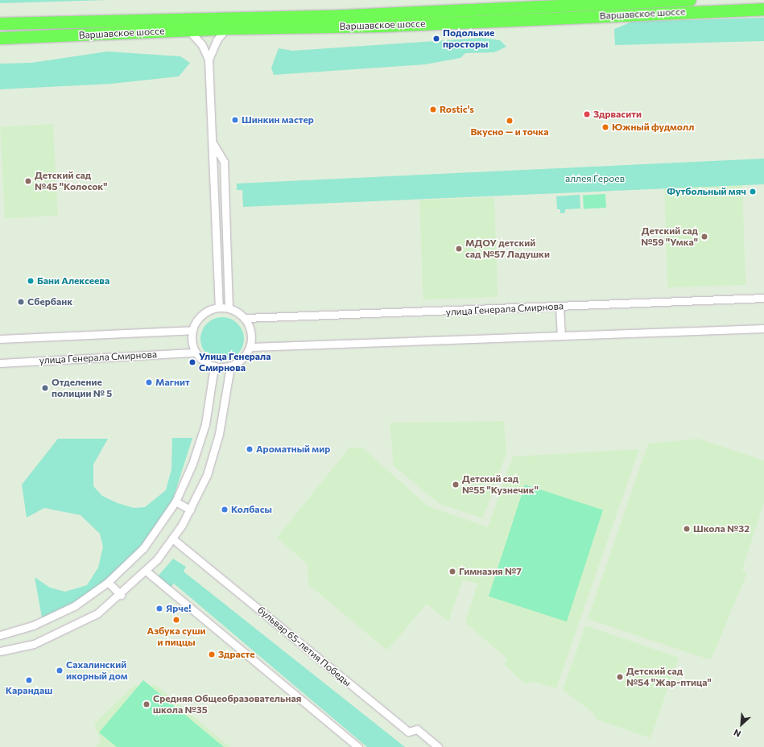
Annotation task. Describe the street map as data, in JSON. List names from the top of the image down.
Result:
{
  "streets": {
    "main road": ["Варшавское шоссе"],
    "street": ["улица Генерала Смирнова", "бульвар 65-летия Победы"]
  },
  "parks": ["аллея Героев"],
  "places": [
    "Подолькие просторы",
    "Rostic's",
    "Здрвасити",
    "Шинкин мастер",
    "Вкусно — и точка",
    "Южный фудмолл",
    "Детский сад №45 \"Колосок\"",
    "Футбольный мяч",
    "Детский сад №59 \"Умка\"",
    "МДОУ детский сад №57 Ладушки",
    "Бани Алексеева",
    "Сбербанк",
    "Улица Генерала Смирнова",
    "Магнит",
    "Отделение полиции № 5",
    "Ароматный мир",
    "Детский сад №55 \"Кузнечик\"",
    "Колбасы",
    "Школа №32",
    "Гимназия №7",
    "Ярче!",
    "Азбука суши и пиццы",
    "Здрасте",
    "Сахалинский икорный дом",
    "Детский сад №54 \"Жар-птица\"",
    "Карандаш",
    "Средняя Общеобразовательная школа №35"
  ],
  "north": "bottom left"
}
